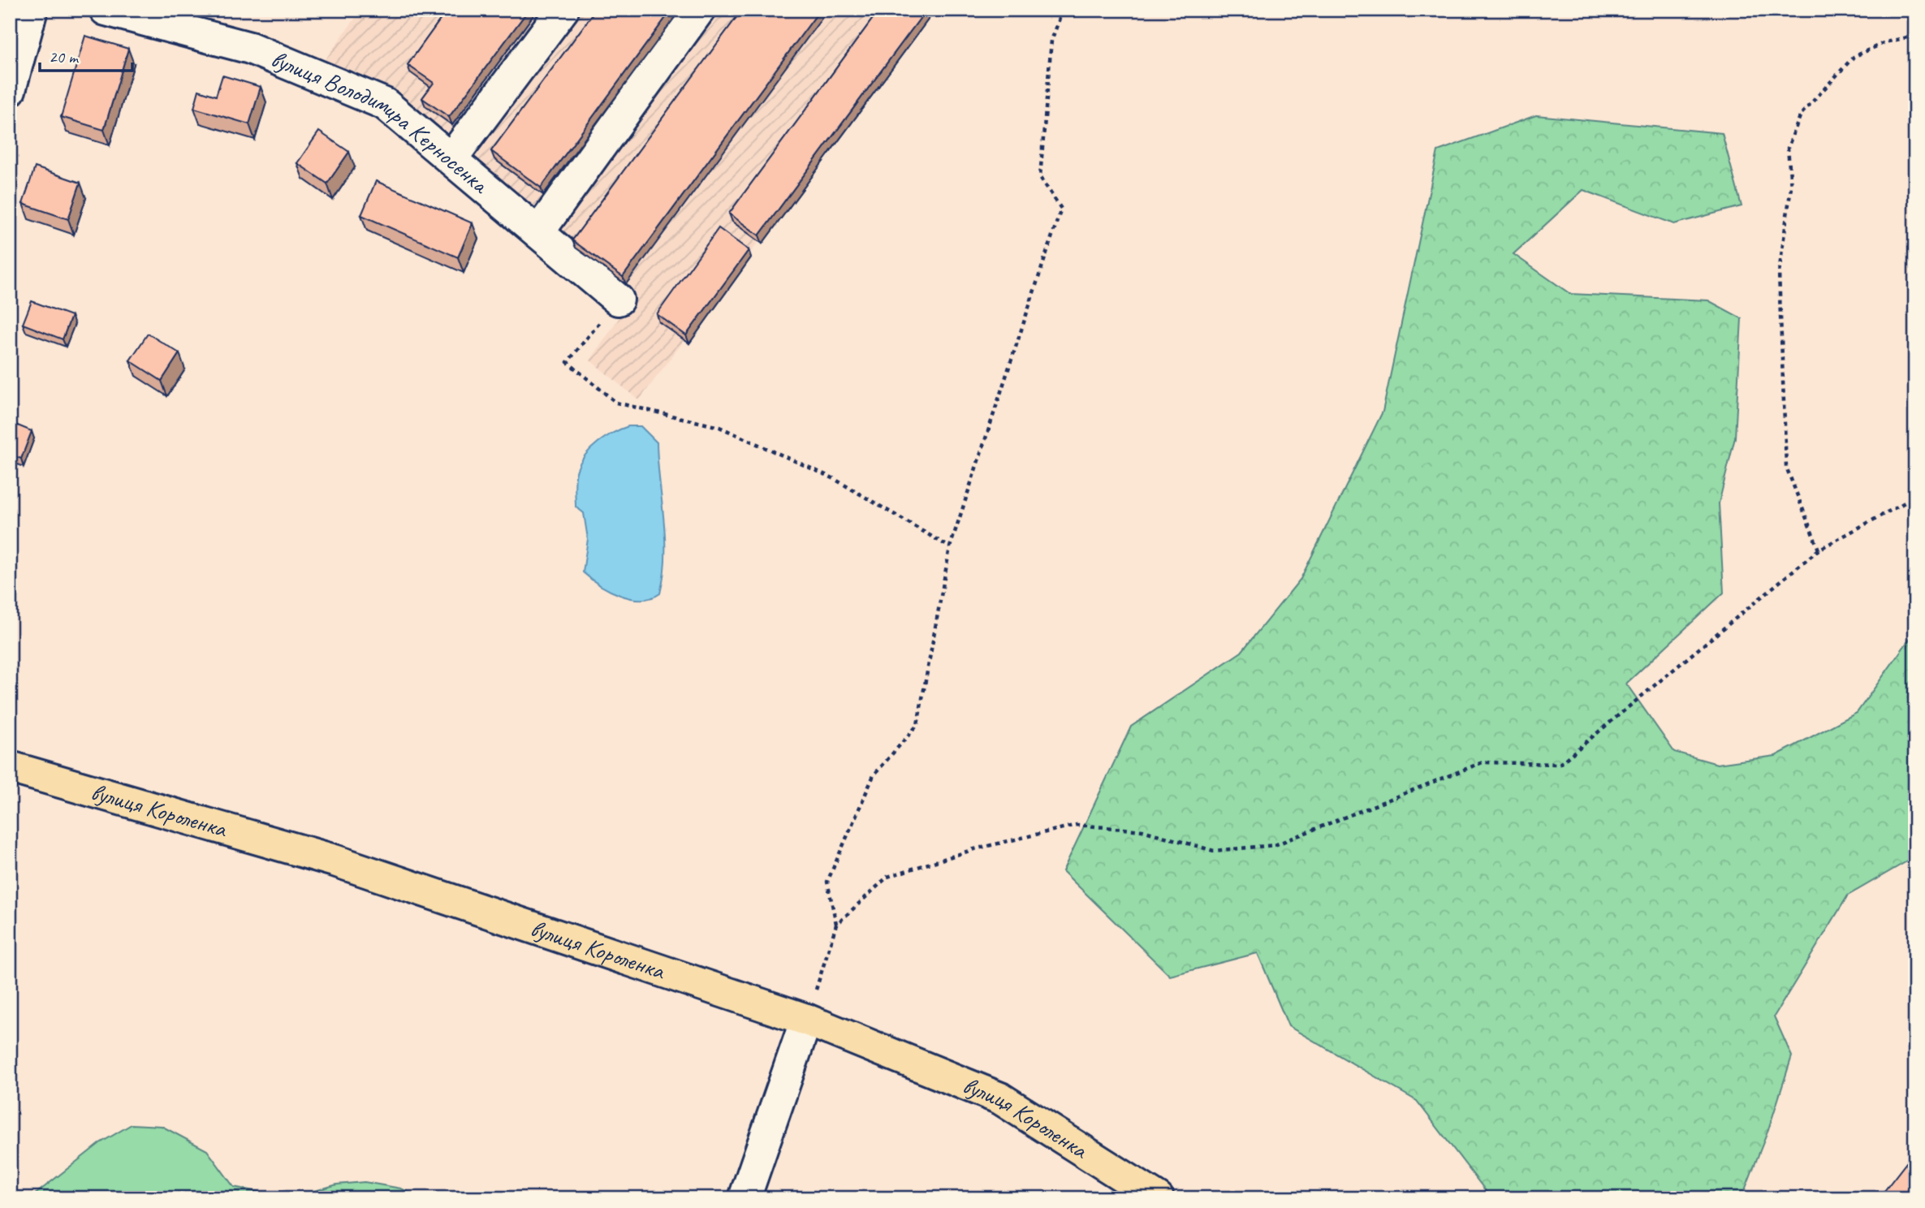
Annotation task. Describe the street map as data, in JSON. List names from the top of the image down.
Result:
{
  "streets": {
    "main road": ["вулиця Короленка"],
    "street": ["вулиця Володимира Керносенка"]
  },
  "scale_bar": "20 m"
}
